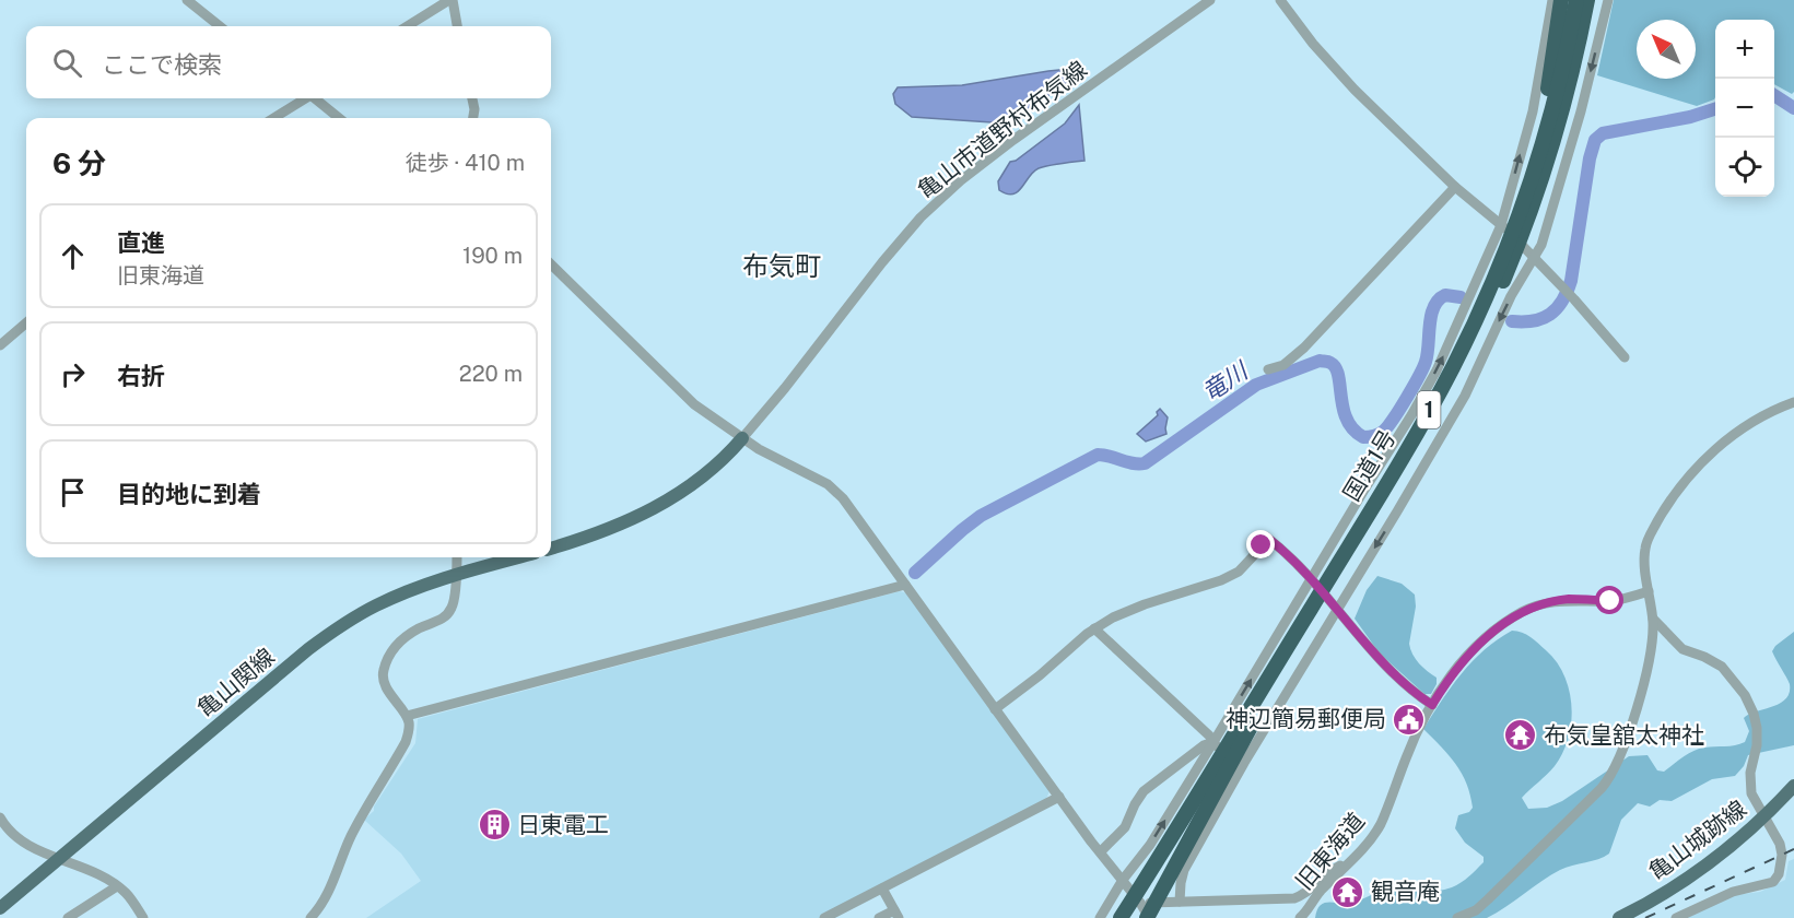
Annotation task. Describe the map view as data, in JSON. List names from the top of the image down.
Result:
{
  "streets": {
    "highway": ["1", "国道1号"],
    "main road": ["亀山関線", "亀山城跡線"],
    "street": ["亀山市道野村布気線", "旧東海道"]
  },
  "crossings": [
    ["1", "国道1号"]
  ],
  "districts": ["布気町"],
  "water": ["竜川"],
  "places": {
    "public building": ["神辺簡易郵便局"],
    "temple": ["布気皇舘太神社", "観音庵"],
    "building": ["日東電工"]
  },
  "north": "top left",
  "page": {
    "map_buttons": ["+", "−"],
    "search": "ここで検索",
    "heading": ["6 分", "徒歩 · 410 m"],
    "list": [
      ["直進", "旧東海道", "190 m"],
      ["右折", "220 m"],
      "目的地に到着"
    ]
  }
}
